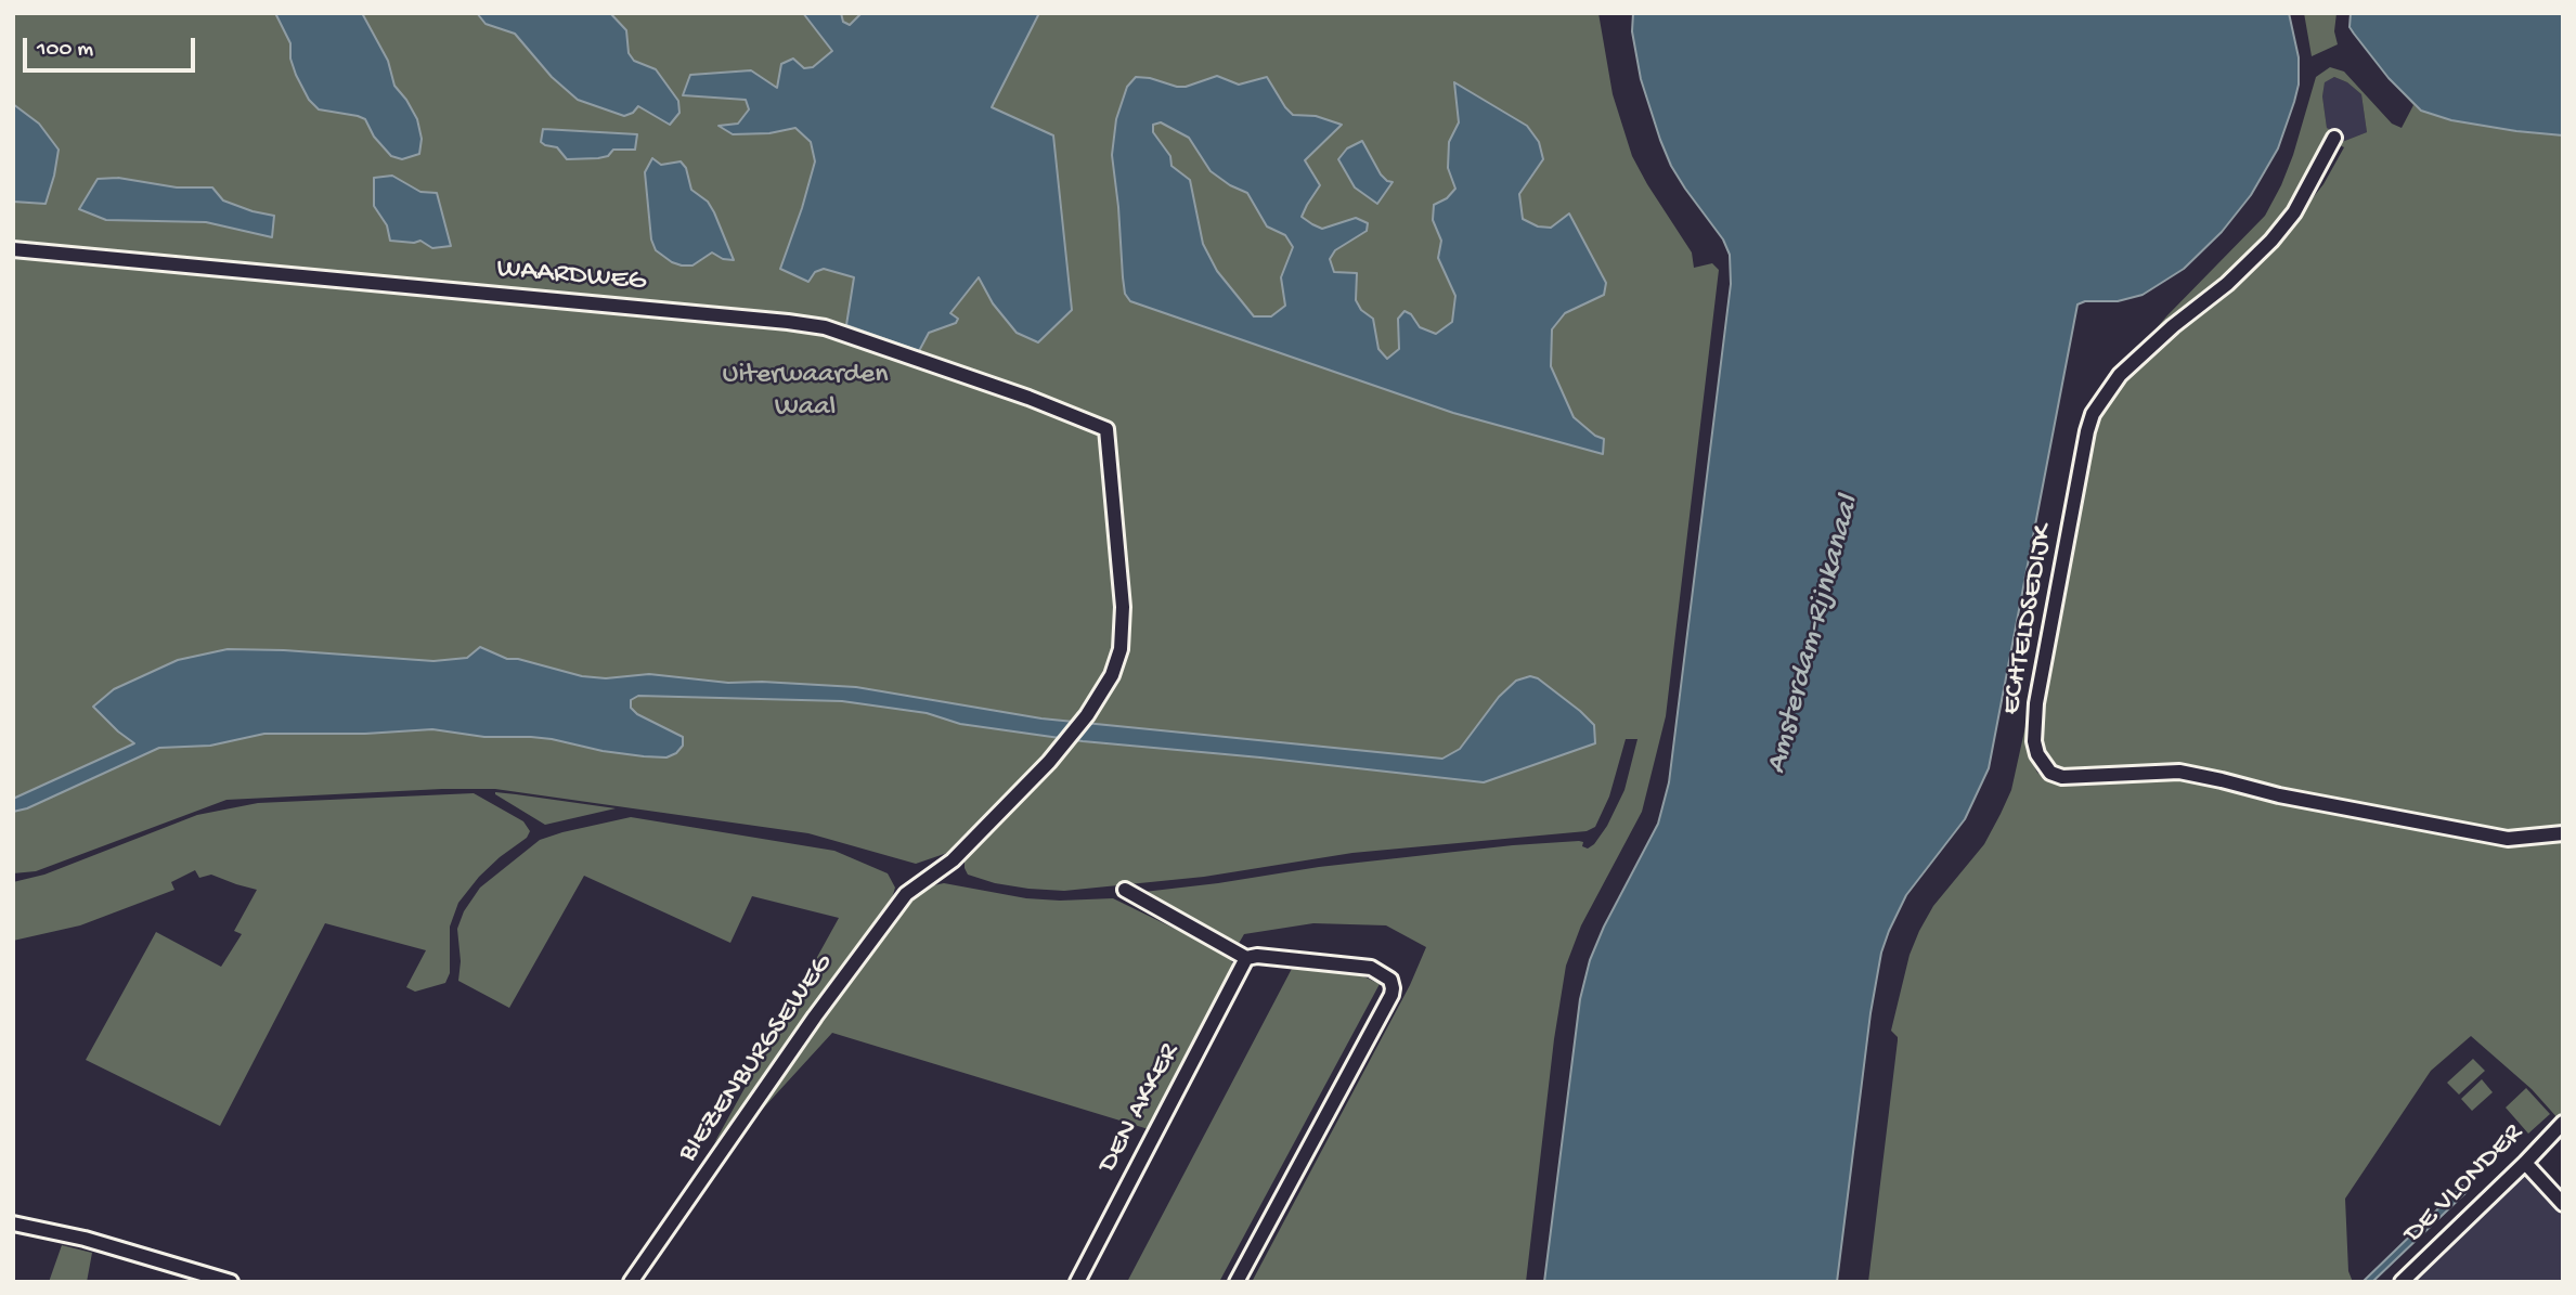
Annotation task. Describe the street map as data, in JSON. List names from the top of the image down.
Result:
{
  "streets": {
    "street": [
      "WAARDWEG",
      "ECHTELDSEDIJK",
      "BIEZENBURGSEWEG",
      "DEN AKKER",
      "DE VLONDER"
    ]
  },
  "crossings": [
    ["WAARDWEG", "BIEZENBURGSEWEG"]
  ],
  "water": ["Amsterdam-Rijnkanaal"],
  "parks": ["Uiterwaarden Waal"],
  "scale_bar": "100 m"
}
